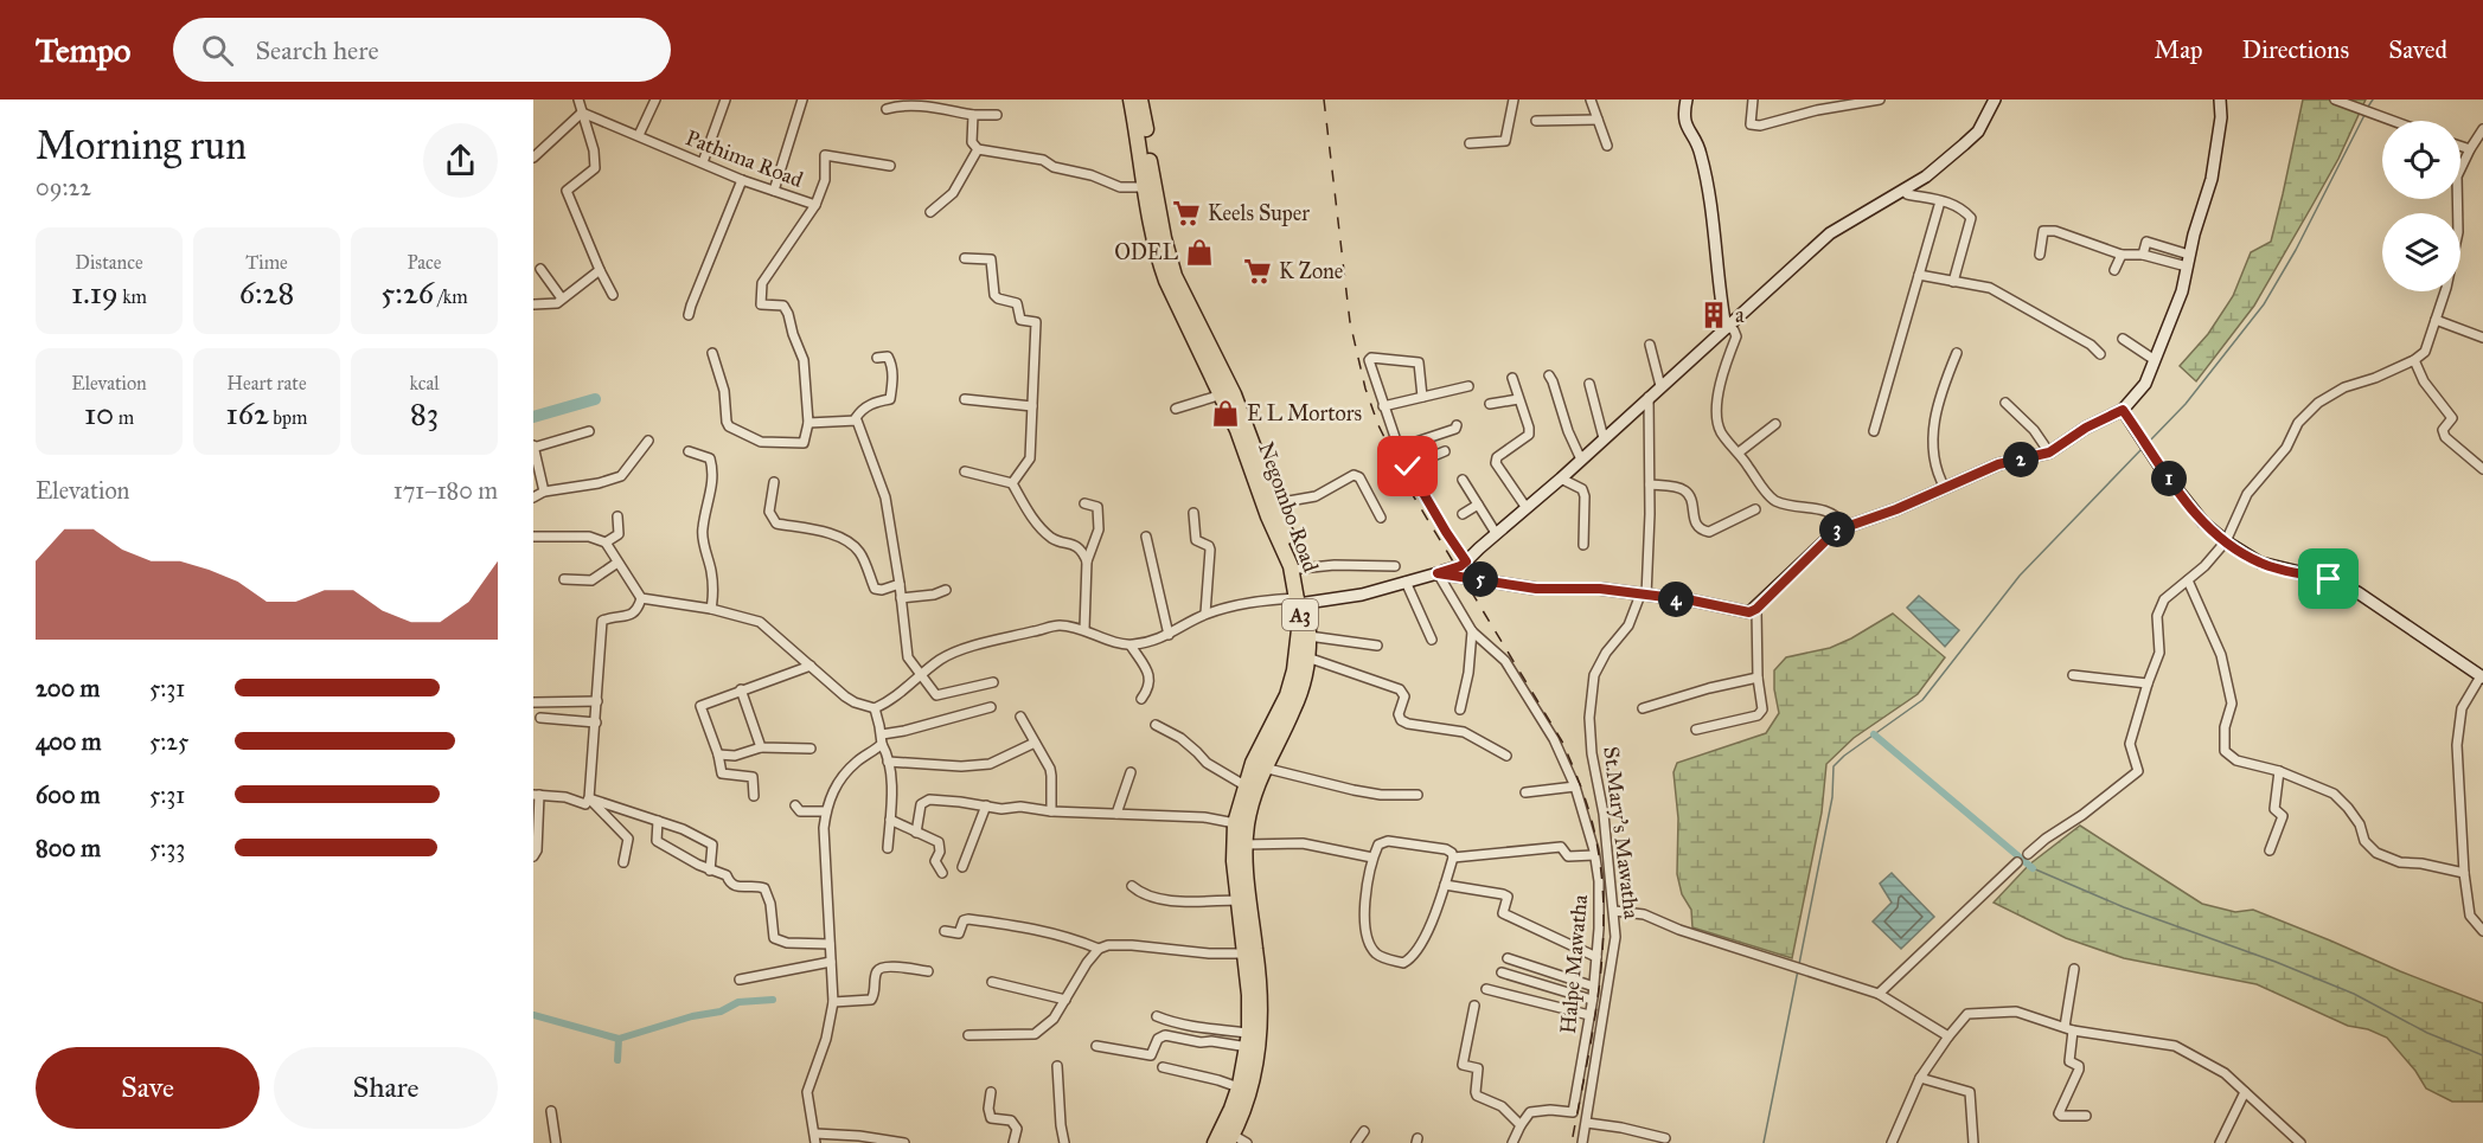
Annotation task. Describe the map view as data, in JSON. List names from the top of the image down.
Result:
{
  "streets": {
    "highway": ["Negombo Road", "A3"],
    "street": ["Pathima Road", "St.Mary's Mawatha", "Halpe Mawatha"]
  },
  "places": {
    "supermarket": ["Keels Super", "K Zone"],
    "shop": ["ODEL", "E L Mortors"],
    "building": ["a"]
  },
  "page": {
    "header": "Tempo",
    "search": "Search here",
    "nav": ["Map", "Directions", "Saved"],
    "heading": ["Morning run", "09:22"],
    "stats": [
      ["Distance", "1.19 km"],
      ["Time", "6:28"],
      ["Pace", "5:26 /km"],
      ["Elevation", "10 m"],
      ["Heart rate", "162 bpm"],
      ["kcal", "83"]
    ],
    "pins": [
      "2",
      "1",
      "3",
      "5",
      "4"
    ],
    "chart": ["Elevation", "171–180 m"],
    "list": [
      {
        "name": "200 m",
        "note": "5:31"
      },
      {
        "name": "400 m",
        "note": "5:25"
      },
      {
        "name": "600 m",
        "note": "5:31"
      },
      {
        "name": "800 m",
        "note": "5:33"
      }
    ],
    "buttons": ["Save", "Share"]
  }
}
